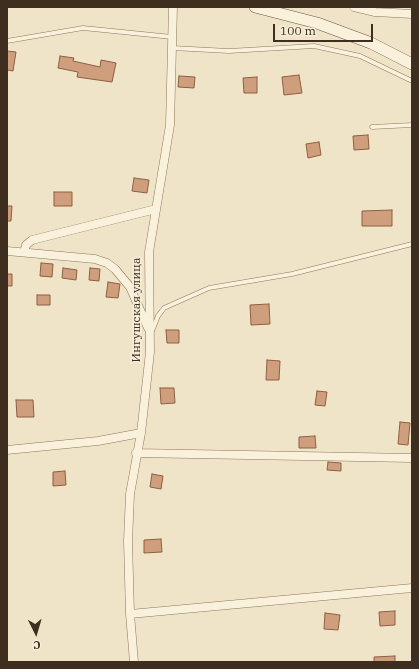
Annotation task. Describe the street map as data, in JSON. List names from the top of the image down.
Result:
{
  "streets": {
    "street": ["Ингушская улица"]
  },
  "scale_bar": "100 m",
  "north": "bottom"
}
